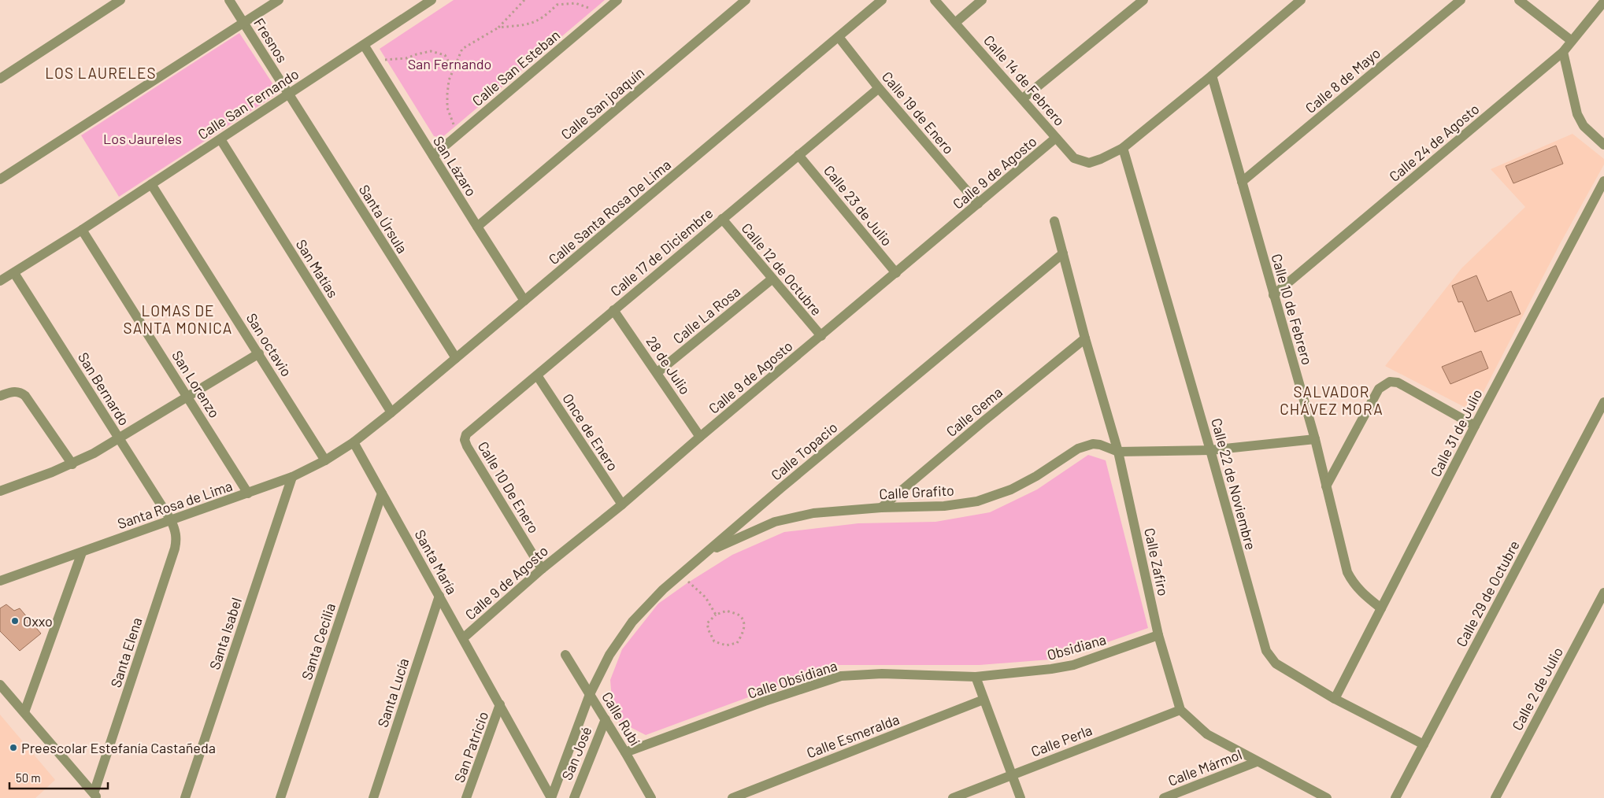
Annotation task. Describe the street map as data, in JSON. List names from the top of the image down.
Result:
{
  "streets": {
    "street": [
      "Fresnos",
      "Calle San Esteban",
      "Calle 14 de Febrero",
      "Calle 8 de Mayo",
      "Calle San joaquín",
      "Calle San Fernando",
      "Calle 19 de Enero",
      "Calle 24 de Agosto",
      "San Lázaro",
      "Calle 9 de Agosto",
      "Calle 23 de Julio",
      "Calle Santa Rosa De Lima",
      "Santa Úrsula",
      "Calle 17 de Diciembre",
      "San Matías",
      "Calle 12 de Octubre",
      "Calle 10 de Febrero",
      "Calle La Rosa",
      "San octavio",
      "28 de Julio",
      "San Lorenzo",
      "San Bernardo",
      "Calle Gema",
      "Once de Enero",
      "Calle 31 de Julio",
      "Calle Topacio",
      "Calle 22 de Noviembre",
      "Calle 10 De Enero",
      "Calle Grafito",
      "Santa Rosa de Lima",
      "Santa María",
      "Calle Zafiro",
      "Calle 29 de Octubre",
      "Santa Isabel",
      "Santa Cecilia",
      "Obsidiana",
      "Santa Elena",
      "Calle Obsidiana",
      "Calle 2 de Julio",
      "Santa Lucía",
      "Calle Rubí",
      "Calle Esmeralda",
      "Calle Perla",
      "San Patricio",
      "San José",
      "Calle Mármol"
    ]
  },
  "crossings": [
    ["Fresnos", "Calle San Fernando"],
    ["Fresnos", "Santa Úrsula"],
    ["Calle San Esteban", "San Lázaro"],
    ["Calle 14 de Febrero", "Calle 9 de Agosto"],
    ["Calle 14 de Febrero", "Calle 22 de Noviembre"],
    ["Calle 8 de Mayo", "Calle 10 de Febrero"],
    ["Calle San joaquín", "San Lázaro"],
    ["Calle San Fernando", "San Lázaro"],
    ["Calle San Fernando", "Santa Úrsula"],
    ["Calle San Fernando", "San Matías"],
    ["Calle San Fernando", "San octavio"],
    ["Calle San Fernando", "San Lorenzo"],
    ["Calle San Fernando", "San Bernardo"],
    ["Calle 19 de Enero", "Calle 9 de Agosto"],
    ["Calle 19 de Enero", "Calle Santa Rosa De Lima"],
    ["Calle 19 de Enero", "Calle 17 de Diciembre"],
    ["Calle 24 de Agosto", "Calle 10 de Febrero"],
    ["San Lázaro", "Calle Santa Rosa De Lima"],
    ["Calle 9 de Agosto", "Calle 23 de Julio"],
    ["Calle 9 de Agosto", "Calle 12 de Octubre"],
    ["Calle 9 de Agosto", "28 de Julio"],
    ["Calle 9 de Agosto", "Once de Enero"],
    ["Calle 9 de Agosto", "Calle 10 De Enero"],
    ["Calle 9 de Agosto", "Santa María"],
    ["Calle 23 de Julio", "Calle 17 de Diciembre"],
    ["Calle Santa Rosa De Lima", "Santa Úrsula"],
    ["Calle Santa Rosa De Lima", "San Matías"],
    ["Calle Santa Rosa De Lima", "Santa Rosa de Lima"],
    ["Calle Santa Rosa De Lima", "Santa María"],
    ["Calle 17 de Diciembre", "Calle 12 de Octubre"],
    ["Calle 17 de Diciembre", "28 de Julio"],
    ["Calle 17 de Diciembre", "Once de Enero"],
    ["Calle 17 de Diciembre", "Calle 10 De Enero"],
    ["Calle 12 de Octubre", "Calle La Rosa"],
    ["Calle 10 de Febrero", "Calle 31 de Julio"],
    ["Calle La Rosa", "28 de Julio"],
    ["San octavio", "Santa Rosa de Lima"],
    ["San Lorenzo", "Santa Rosa de Lima"],
    ["San Bernardo", "Santa Rosa de Lima"],
    ["San Bernardo", "Santa Elena"],
    ["Calle Gema", "Calle Grafito"],
    ["Calle Gema", "Calle Zafiro"],
    ["Calle 31 de Julio", "Calle 22 de Noviembre"],
    ["Calle Topacio", "Calle Grafito"],
    ["Calle Topacio", "Santa María"],
    ["Calle Topacio", "Calle Zafiro"],
    ["Calle Topacio", "Calle Rubí"],
    ["Calle 22 de Noviembre", "Calle 29 de Octubre"],
    ["Calle Grafito", "Calle Zafiro"],
    ["Santa Rosa de Lima", "Santa María"],
    ["Santa Rosa de Lima", "Santa Isabel"],
    ["Santa Rosa de Lima", "Santa Elena"],
    ["Santa María", "Santa Cecilia"],
    ["Santa María", "Santa Lucía"],
    ["Santa María", "San Patricio"],
    ["Calle Zafiro", "Obsidiana"],
    ["Calle Zafiro", "Calle Perla"],
    ["Obsidiana", "Calle Obsidiana"],
    ["Calle Obsidiana", "Calle Rubí"],
    ["Calle Rubí", "San José"]
  ],
  "districts": ["LOS LAURELES", "LOMAS DE SANTA MONICA", "SALVADOR CHÁVEZ MORA"],
  "parks": ["San Fernando", "Los Jaureles"],
  "places": ["Oxxo", "Preescolar Estefanía Castañeda"],
  "scale_bar": "50 m"
}
